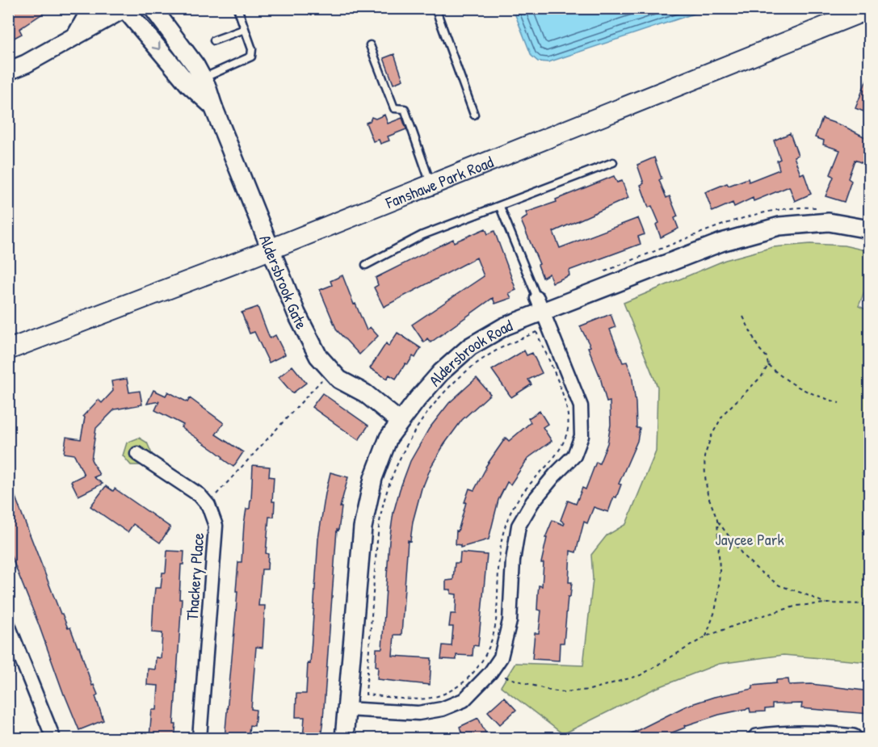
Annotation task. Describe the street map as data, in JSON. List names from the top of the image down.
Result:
{
  "streets": {
    "main road": ["Fanshawe Park Road"],
    "street": ["Aldersbrook Gate", "Aldersbrook Road", "Thackery Place"]
  },
  "crossings": [
    ["Fanshawe Park Road", "Aldersbrook Gate"],
    ["Aldersbrook Gate", "Aldersbrook Road"]
  ],
  "parks": ["Jaycee Park"]
}
